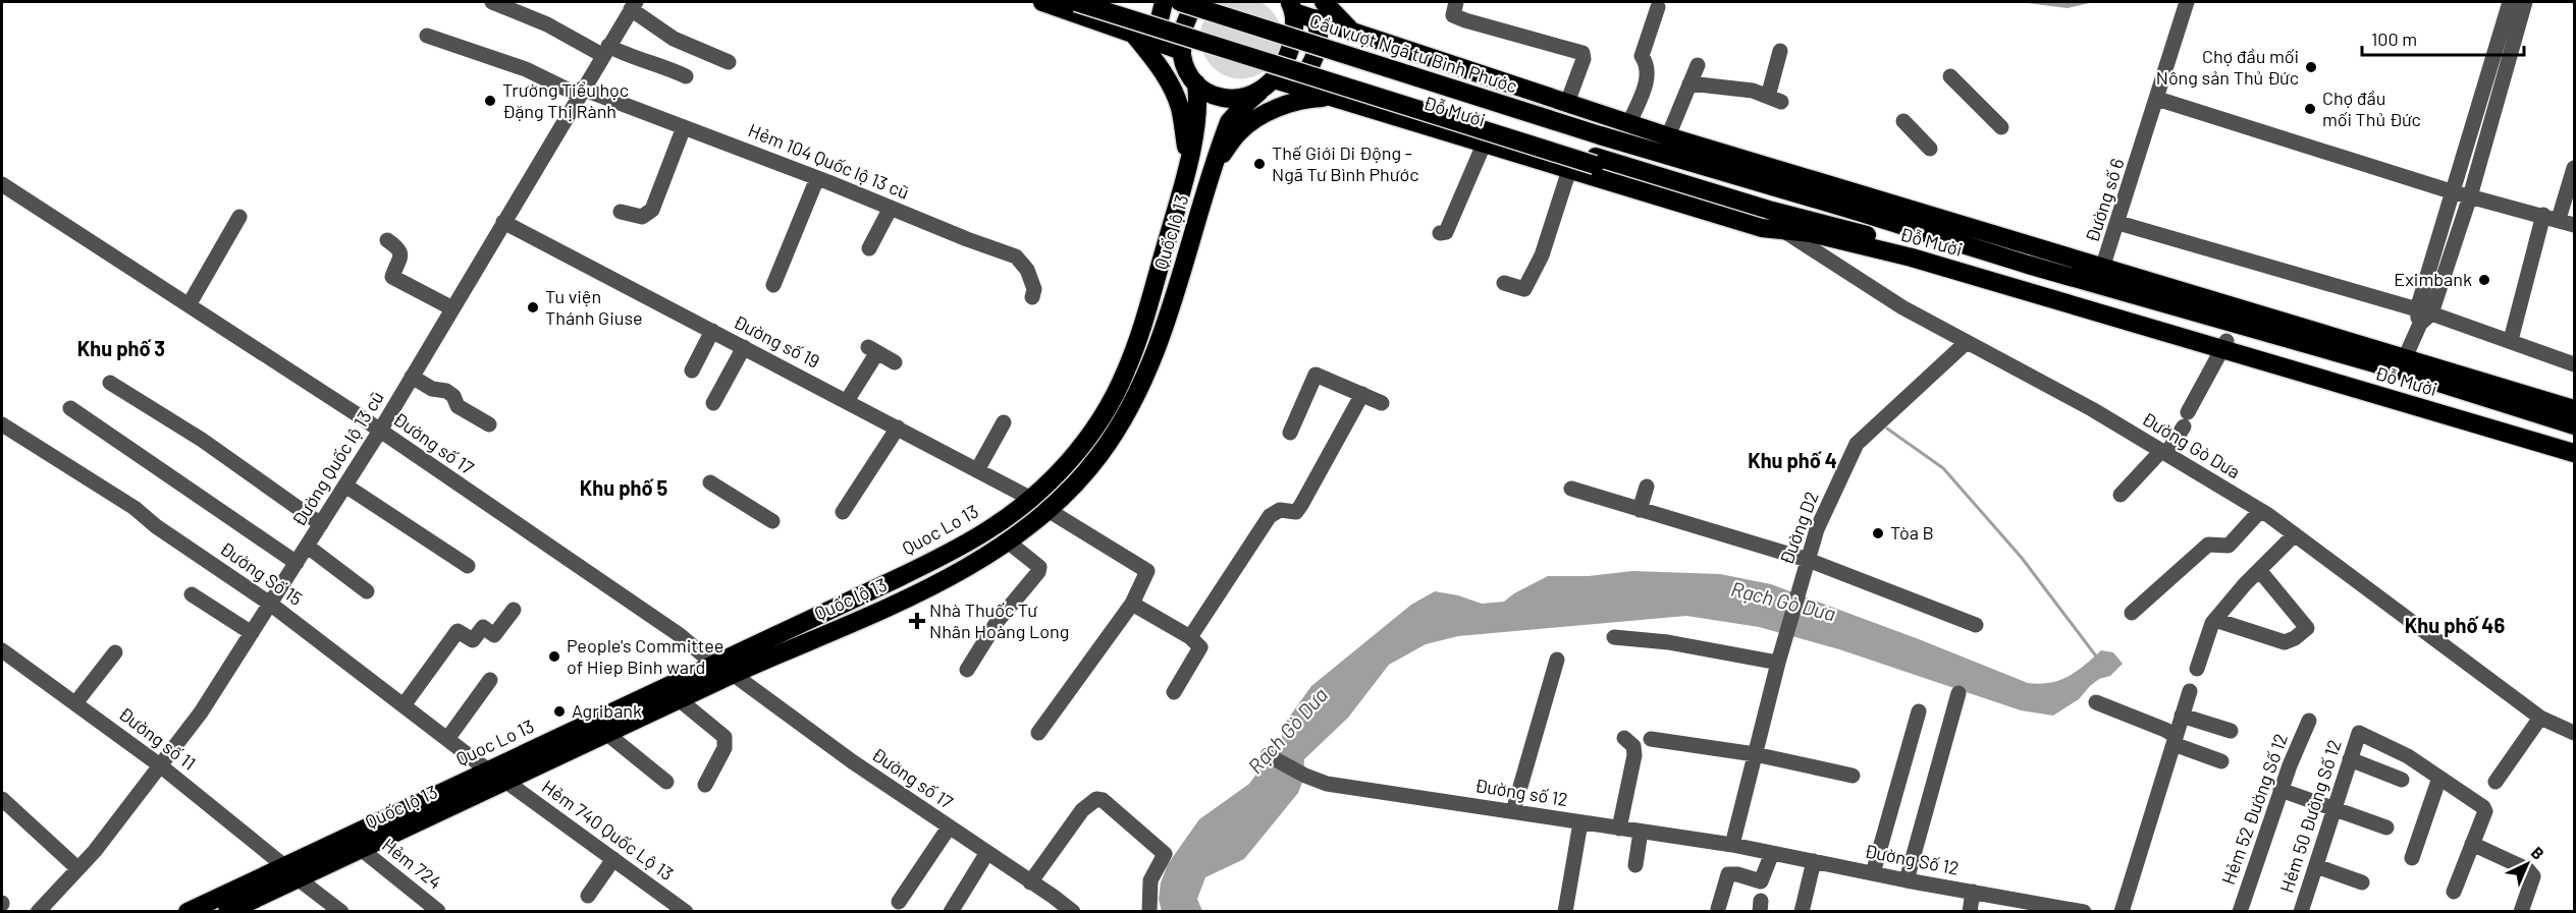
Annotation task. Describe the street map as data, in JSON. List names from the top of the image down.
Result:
{
  "streets": {
    "highway": [
      "Cầu vượt Ngã tư Bình Phước",
      "Đỗ Mười",
      "Quốc lộ 13",
      "Quoc Lo 13"
    ],
    "street": [
      "Hẻm 104 Quốc lộ 13 cũ",
      "Đường số 6",
      "Đường số 19",
      "Đường số 17",
      "Đường Gò Dưa",
      "Đường Quốc lộ 13 cũ",
      "Đường D2",
      "Đường Số 15",
      "Đường số 11",
      "Đường số 12",
      "Hẻm 52 Đường Số 12",
      "Hẻm 50 Đường Số 12",
      "Hẻm 740 Quốc Lộ 13",
      "Đường Số 12",
      "Hẻm 724"
    ]
  },
  "crossings": [
    ["Cầu vượt Ngã tư Bình Phước", "Đỗ Mười"],
    ["Đỗ Mười", "Đường số 6"],
    ["Đỗ Mười", "Quốc lộ 13"],
    ["Đỗ Mười", "Đường Gò Dưa"],
    ["Hẻm 104 Quốc lộ 13 cũ", "Đường Quốc lộ 13 cũ"],
    ["Quốc lộ 13", "Đường số 17"],
    ["Quốc lộ 13", "Hẻm 740 Quốc Lộ 13"],
    ["Quốc lộ 13", "Hẻm 724"],
    ["Đường số 19", "Đường Quốc lộ 13 cũ"],
    ["Đường số 19", "Quoc Lo 13"],
    ["Đường số 17", "Đường Quốc lộ 13 cũ"],
    ["Đường số 17", "Quoc Lo 13"],
    ["Đường Gò Dưa", "Đường D2"],
    ["Đường Quốc lộ 13 cũ", "Đường Số 15"],
    ["Đường Quốc lộ 13 cũ", "Đường số 11"],
    ["Đường D2", "Đường số 12"],
    ["Đường D2", "Đường Số 12"],
    ["Quoc Lo 13", "Đường Số 15"],
    ["Quoc Lo 13", "Đường số 11"],
    ["Đường số 12", "Đường Số 12"]
  ],
  "districts": [
    "Khu phố 3",
    "Khu phố 4",
    "Khu phố 5",
    "Khu phố 46"
  ],
  "water": ["Rạch Gò Dưa"],
  "places": {
    "other": [
      "Chợ đầu mối Nông sản Thủ Đức",
      "Trường Tiểu học Đặng Thị Rành",
      "Chợ đầu mối Thủ Đức",
      "Thế Giới Di Động - Ngã Tư Bình Phước",
      "Eximbank",
      "Tu viện Thánh Giuse",
      "Tòa B",
      "People's Committee of Hiep Binh ward",
      "Agribank"
    ],
    "health": ["Nhà Thuốc Tư Nhân Hoàng Long"]
  },
  "scale_bar": "100 m",
  "north": "top right"
}
